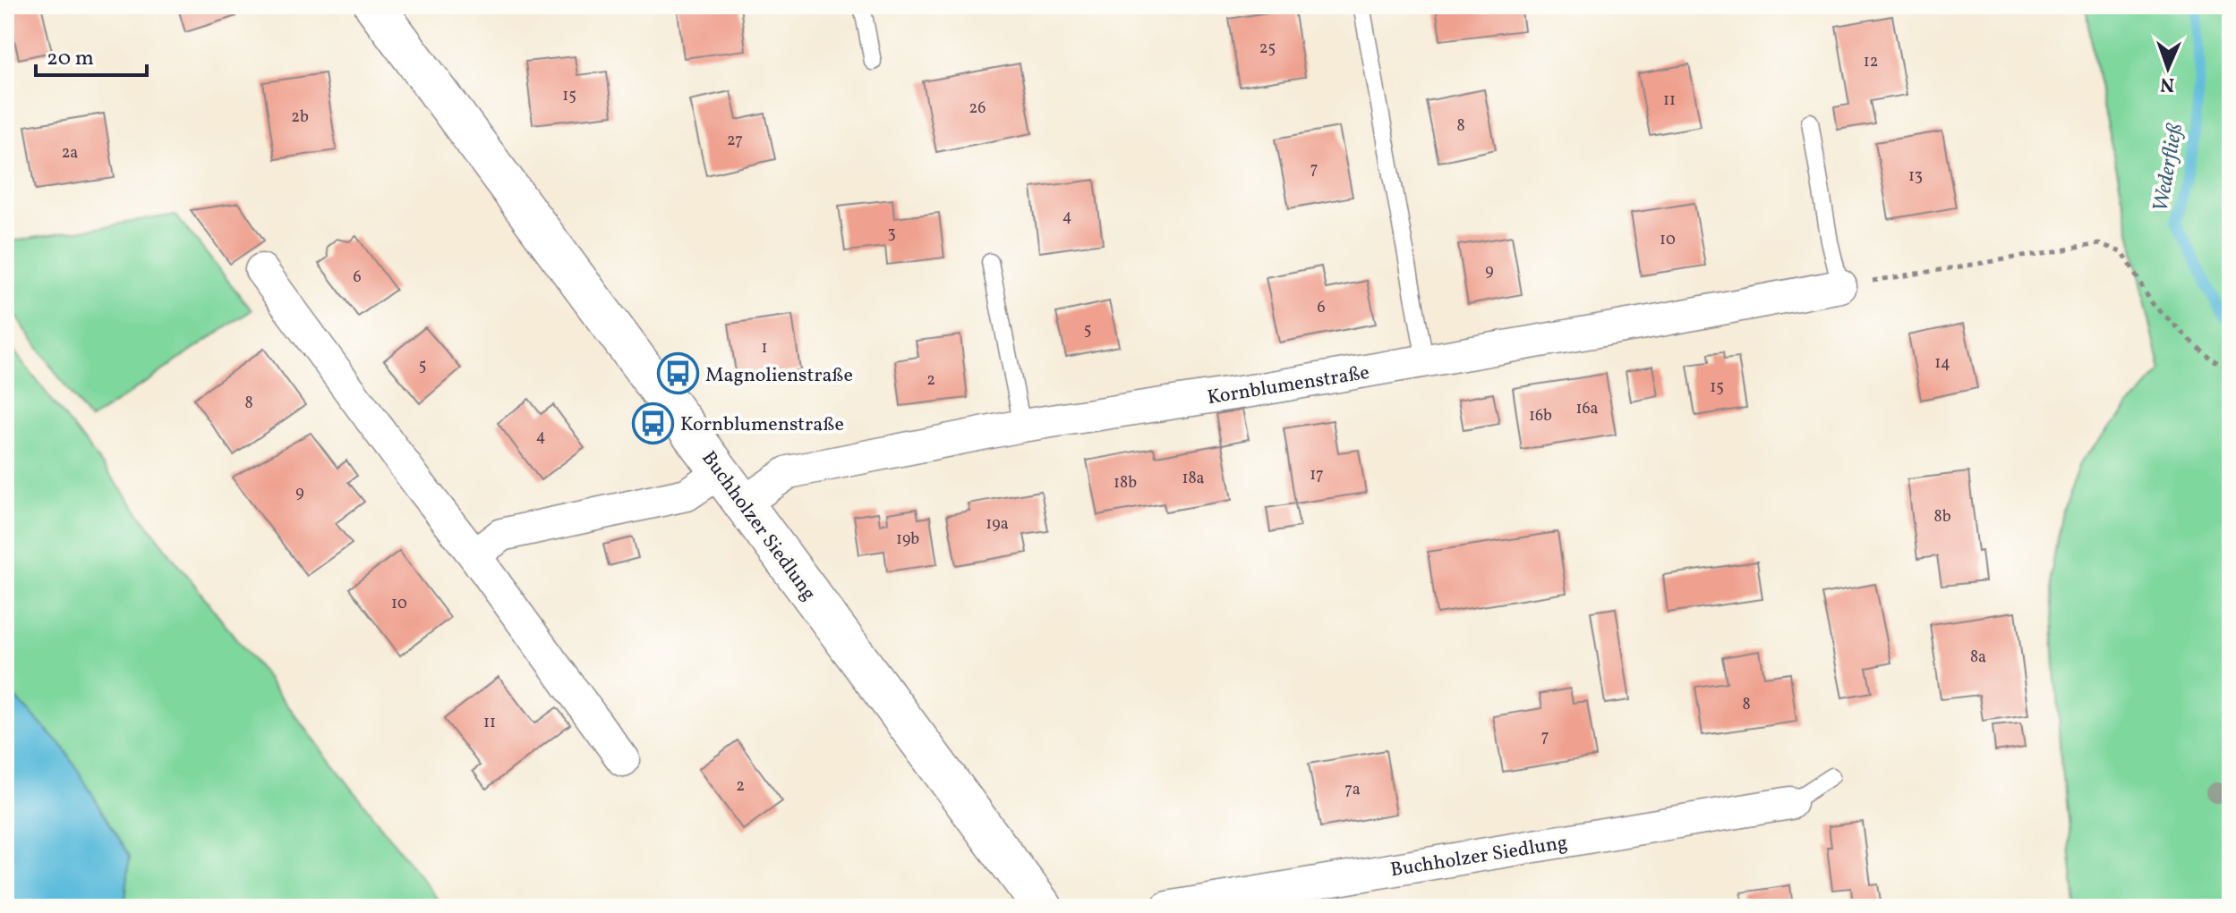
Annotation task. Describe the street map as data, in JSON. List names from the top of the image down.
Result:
{
  "streets": {
    "street": ["Kornblumenstraße", "Buchholzer Siedlung"]
  },
  "crossings": [
    ["Kornblumenstraße", "Buchholzer Siedlung"]
  ],
  "water": ["Wederfließ"],
  "places": {
    "bus stop": ["Magnolienstraße", "Kornblumenstraße"]
  },
  "house_numbers": [
    "25",
    "12",
    "15",
    "11",
    "26",
    "2b",
    "8",
    "27",
    "2a",
    "7",
    "13",
    "4",
    "3",
    "10",
    "9",
    "6",
    "6",
    "5",
    "1",
    "14",
    "5",
    "2",
    "15",
    "8",
    "16a",
    "16b",
    "4",
    "17",
    "18a",
    "18b",
    "9",
    "8b",
    "19a",
    "19b",
    "10",
    "8a",
    "8",
    "11",
    "7",
    "2",
    "7a"
  ],
  "scale_bar": "20 m",
  "north": "bottom"
}
